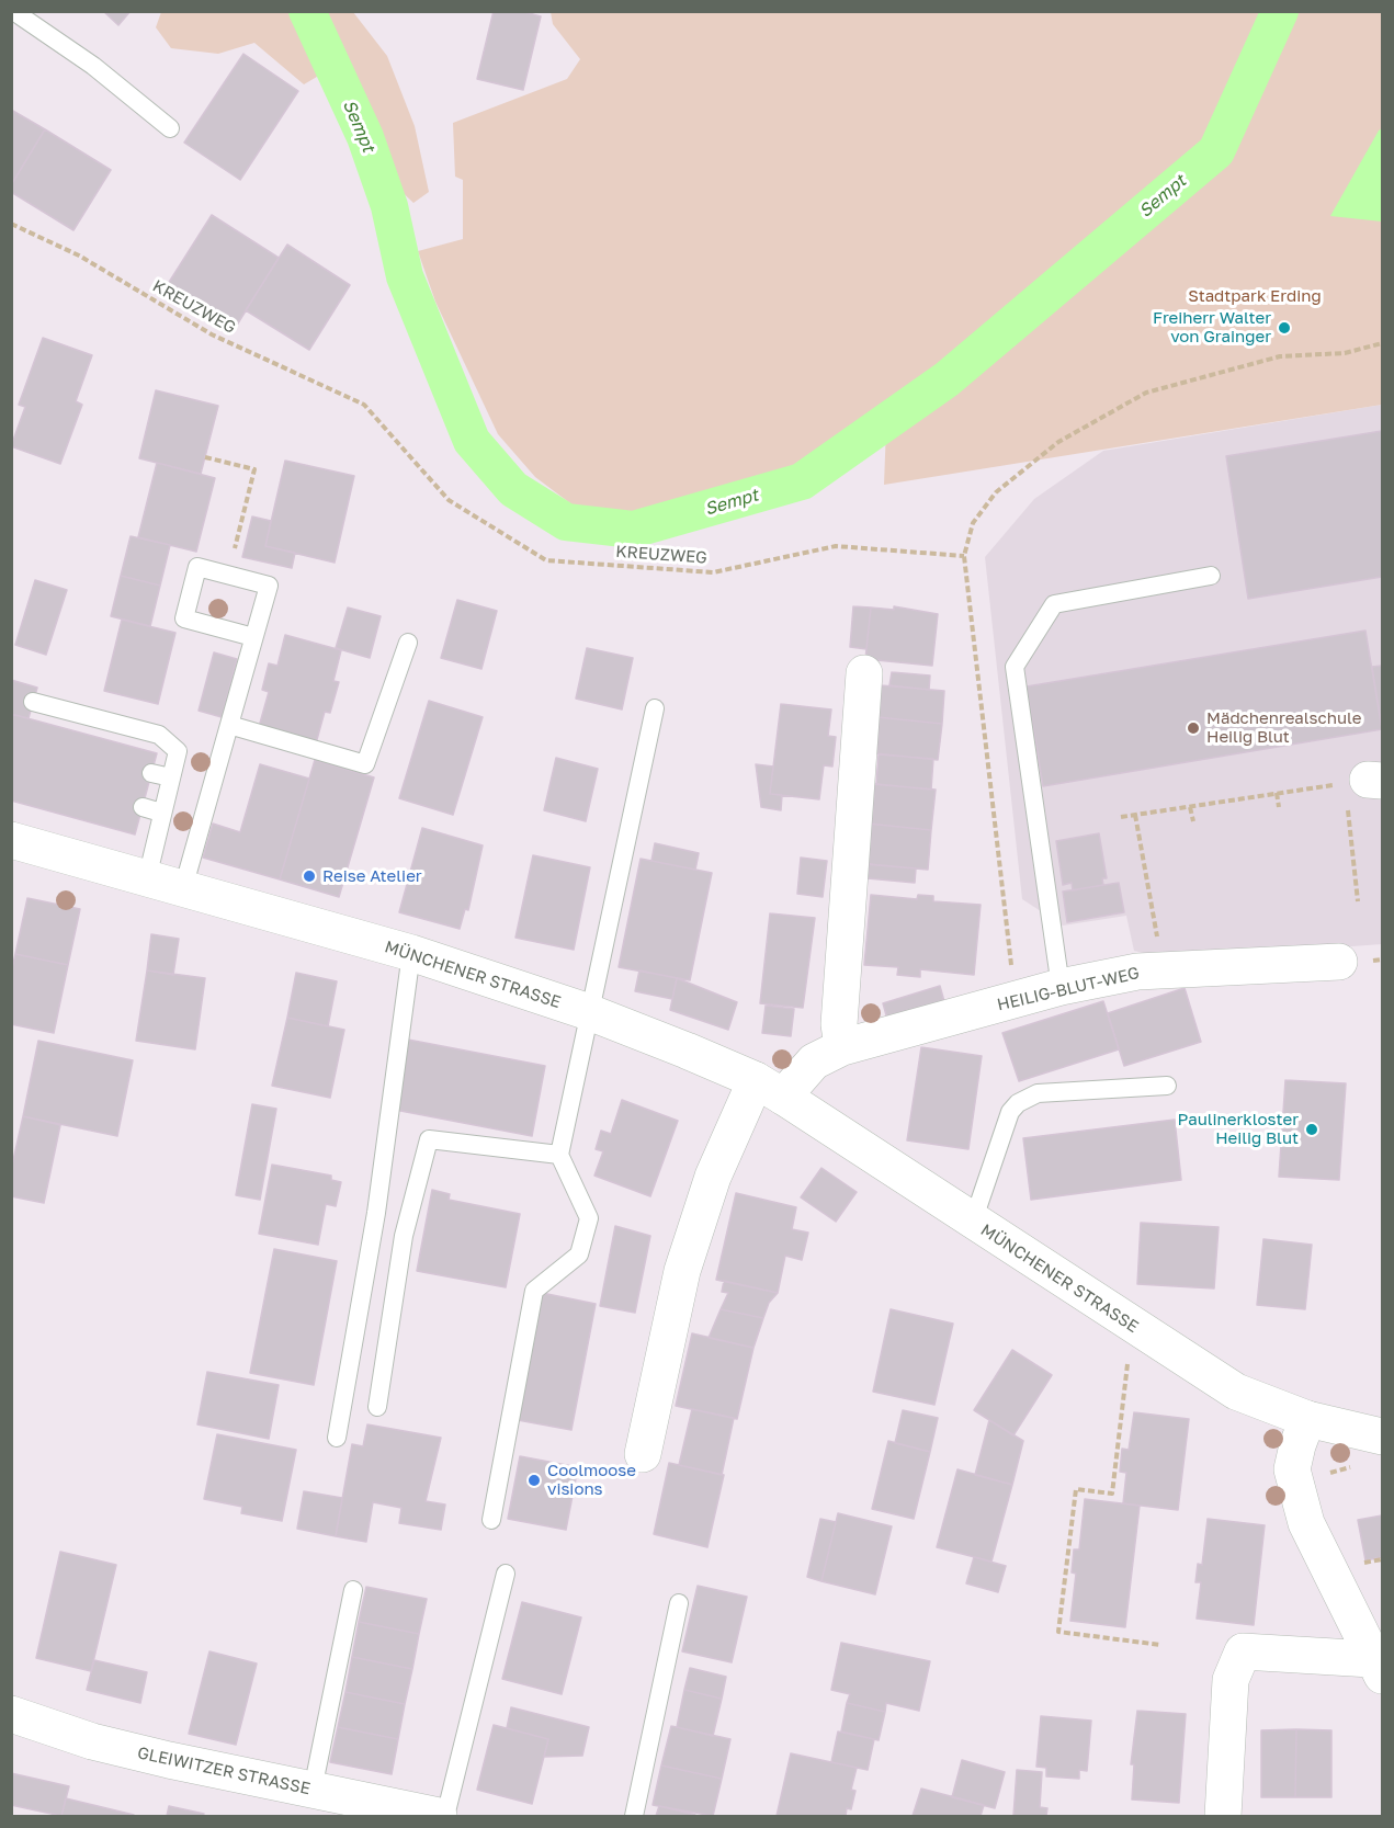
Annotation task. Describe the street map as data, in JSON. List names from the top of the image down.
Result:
{
  "streets": {
    "street": ["MÜNCHENER STRASSE", "HEILIG-BLUT-WEG", "GLEIWITZER STRASSE"],
    "path": ["KREUZWEG"]
  },
  "crossings": [
    ["MÜNCHENER STRASSE", "HEILIG-BLUT-WEG"]
  ],
  "water": ["Sempt"],
  "parks": ["Stadtpark Erding"],
  "places": [
    "Freiherr Walter von Grainger",
    "Mädchenrealschule Heilig Blut",
    "Reise Atelier",
    "Paulinerkloster Heilig Blut",
    "Coolmoose visions"
  ]
}
